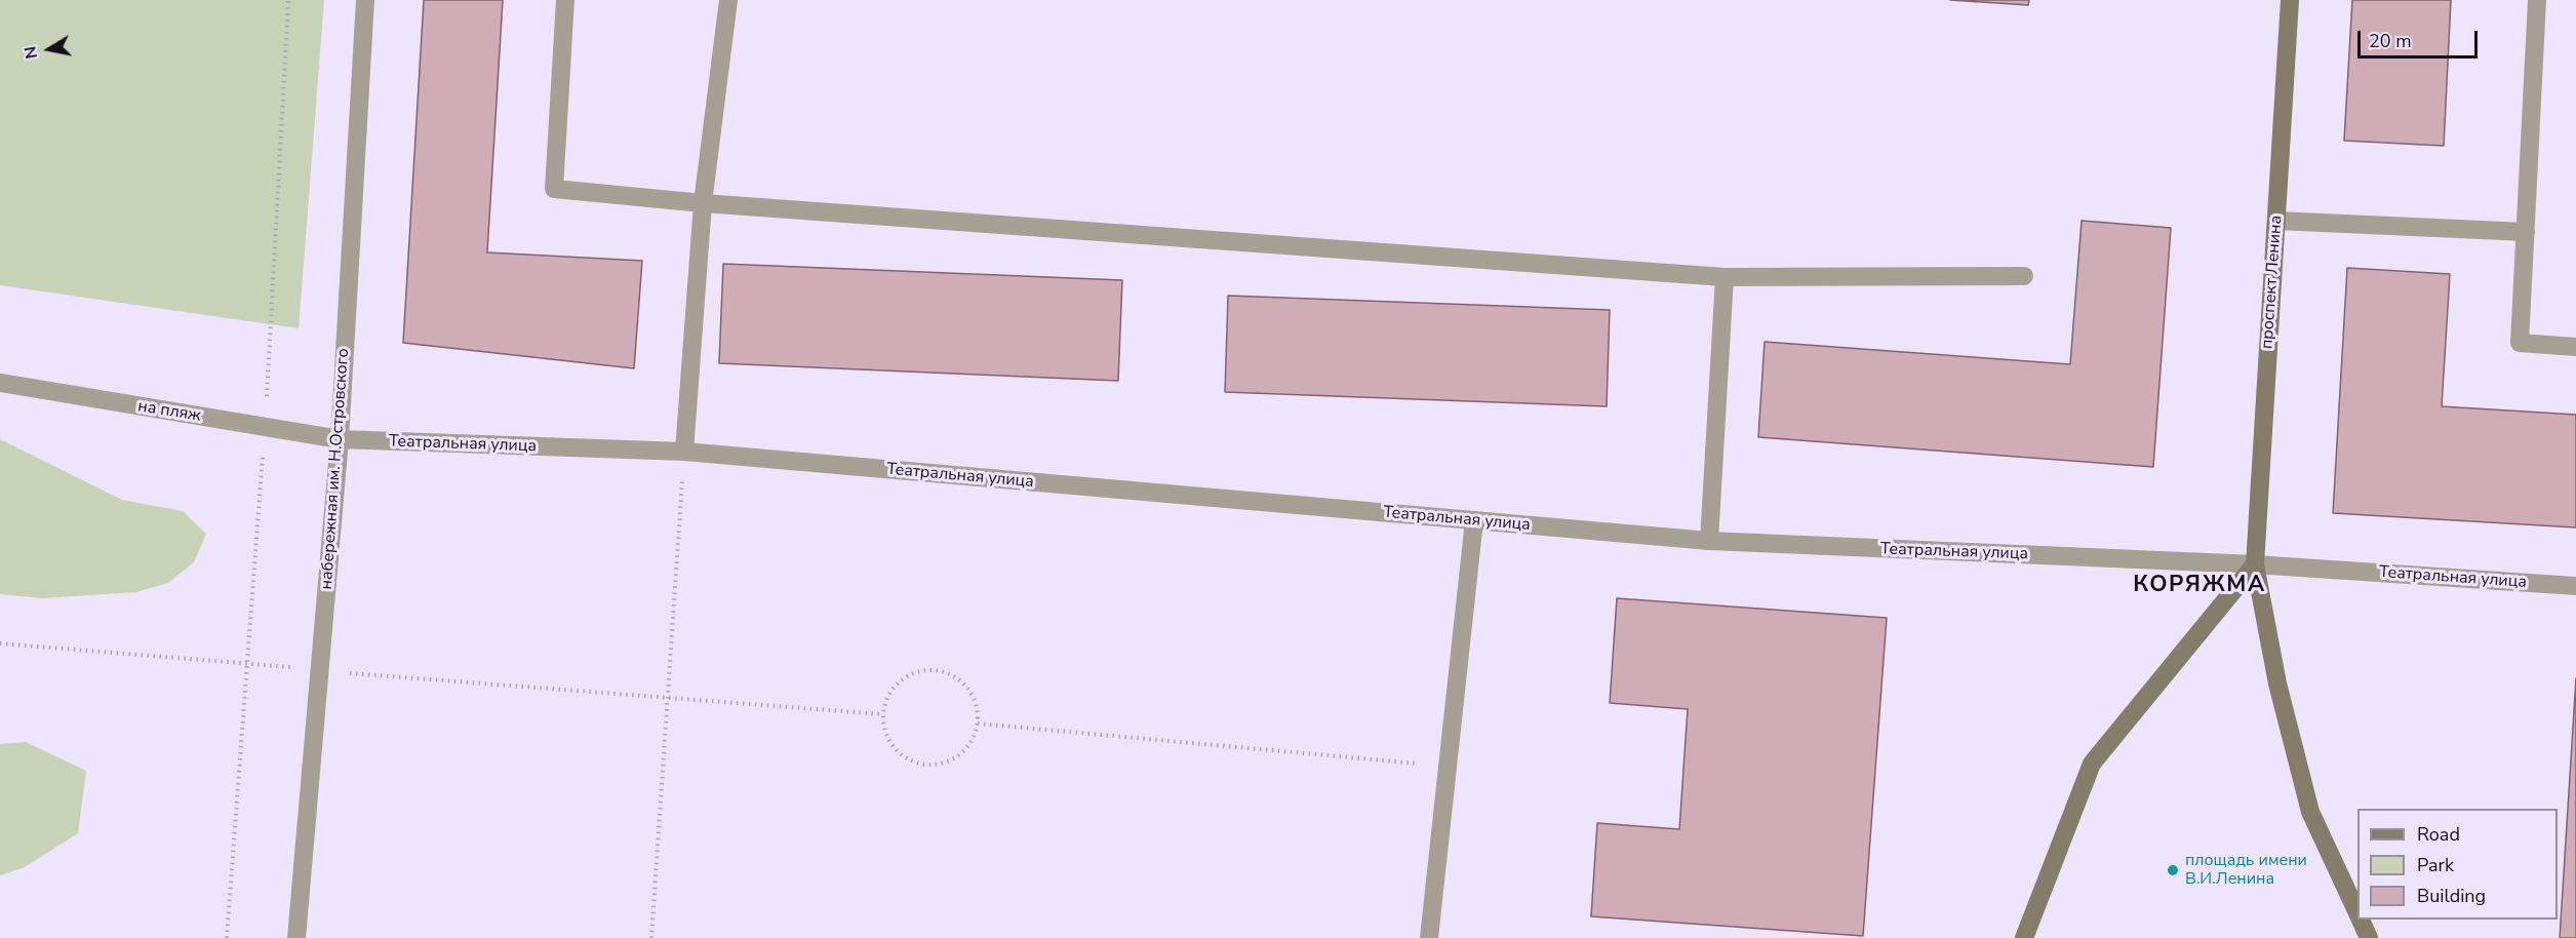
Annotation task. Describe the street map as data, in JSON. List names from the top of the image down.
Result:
{
  "streets": {
    "street": [
      "проспект Ленина",
      "на пляж",
      "Театральная улица",
      "набережная им. Н.Островского"
    ]
  },
  "crossings": [
    ["проспект Ленина", "Театральная улица"],
    ["на пляж", "Театральная улица"],
    ["на пляж", "набережная им. Н.Островского"],
    ["Театральная улица", "набережная им. Н.Островского"]
  ],
  "districts": ["КОРЯЖМА"],
  "places": ["площадь имени В.И.Ленина"],
  "legend": ["Road", "Park", "Building"],
  "scale_bar": "20 m",
  "north": "left"
}
